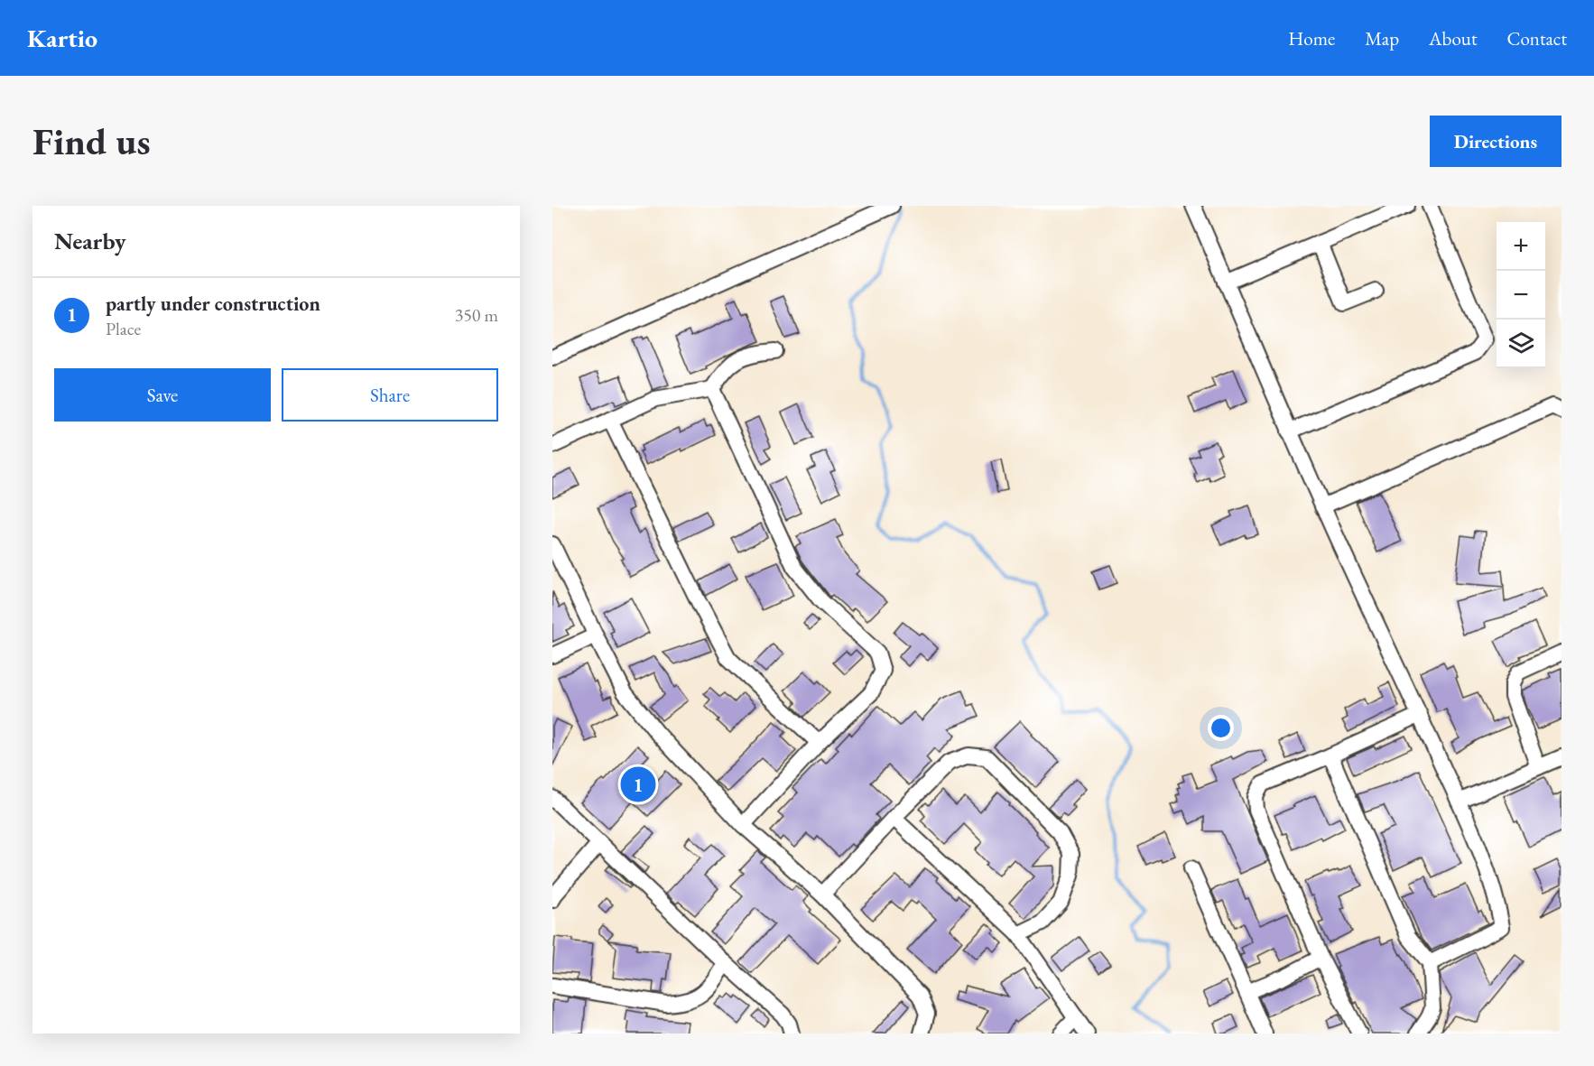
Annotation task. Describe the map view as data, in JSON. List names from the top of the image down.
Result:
{
  "page": {
    "header": "Kartio",
    "nav": [
      "Home",
      "Map",
      "About",
      "Contact"
    ],
    "buttons": [
      "Directions",
      ["Save", "Share"]
    ],
    "title": "Find us",
    "heading": "Nearby",
    "map_buttons": ["+", "−"],
    "list": [
      {
        "mark": "1",
        "name": "partly under construction",
        "note": "Place",
        "value": "350 m"
      }
    ],
    "pins": "1"
  }
}
